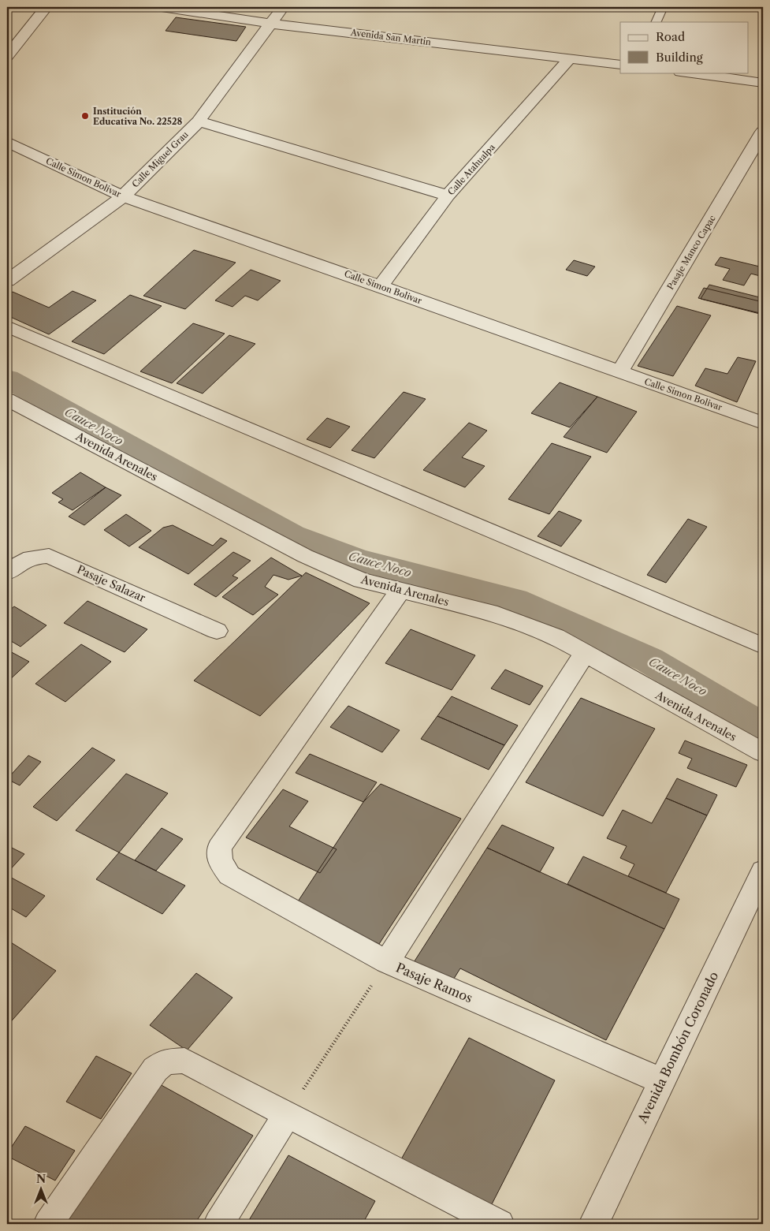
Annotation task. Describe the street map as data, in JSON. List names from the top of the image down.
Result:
{
  "streets": {
    "street": [
      "Avenida San Martin",
      "Calle Miguel Grau",
      "Calle Atahualpa",
      "Calle Simon Bolivar",
      "Pasaje Manco Capac",
      "Avenida Arenales",
      "Pasaje Salazar",
      "Pasaje Ramos",
      "Avenida Bombón Coronado"
    ]
  },
  "crossings": [
    ["Avenida San Martin", "Calle Miguel Grau"],
    ["Avenida San Martin", "Calle Atahualpa"],
    ["Calle Miguel Grau", "Calle Simon Bolivar"],
    ["Calle Atahualpa", "Calle Simon Bolivar"],
    ["Calle Simon Bolivar", "Pasaje Manco Capac"],
    ["Avenida Arenales", "Pasaje Ramos"],
    ["Pasaje Ramos", "Avenida Bombón Coronado"]
  ],
  "water": ["Cauce Noco"],
  "places": ["Institución Educativa No. 22528"],
  "legend": ["Road", "Building"],
  "north": "top"
}
